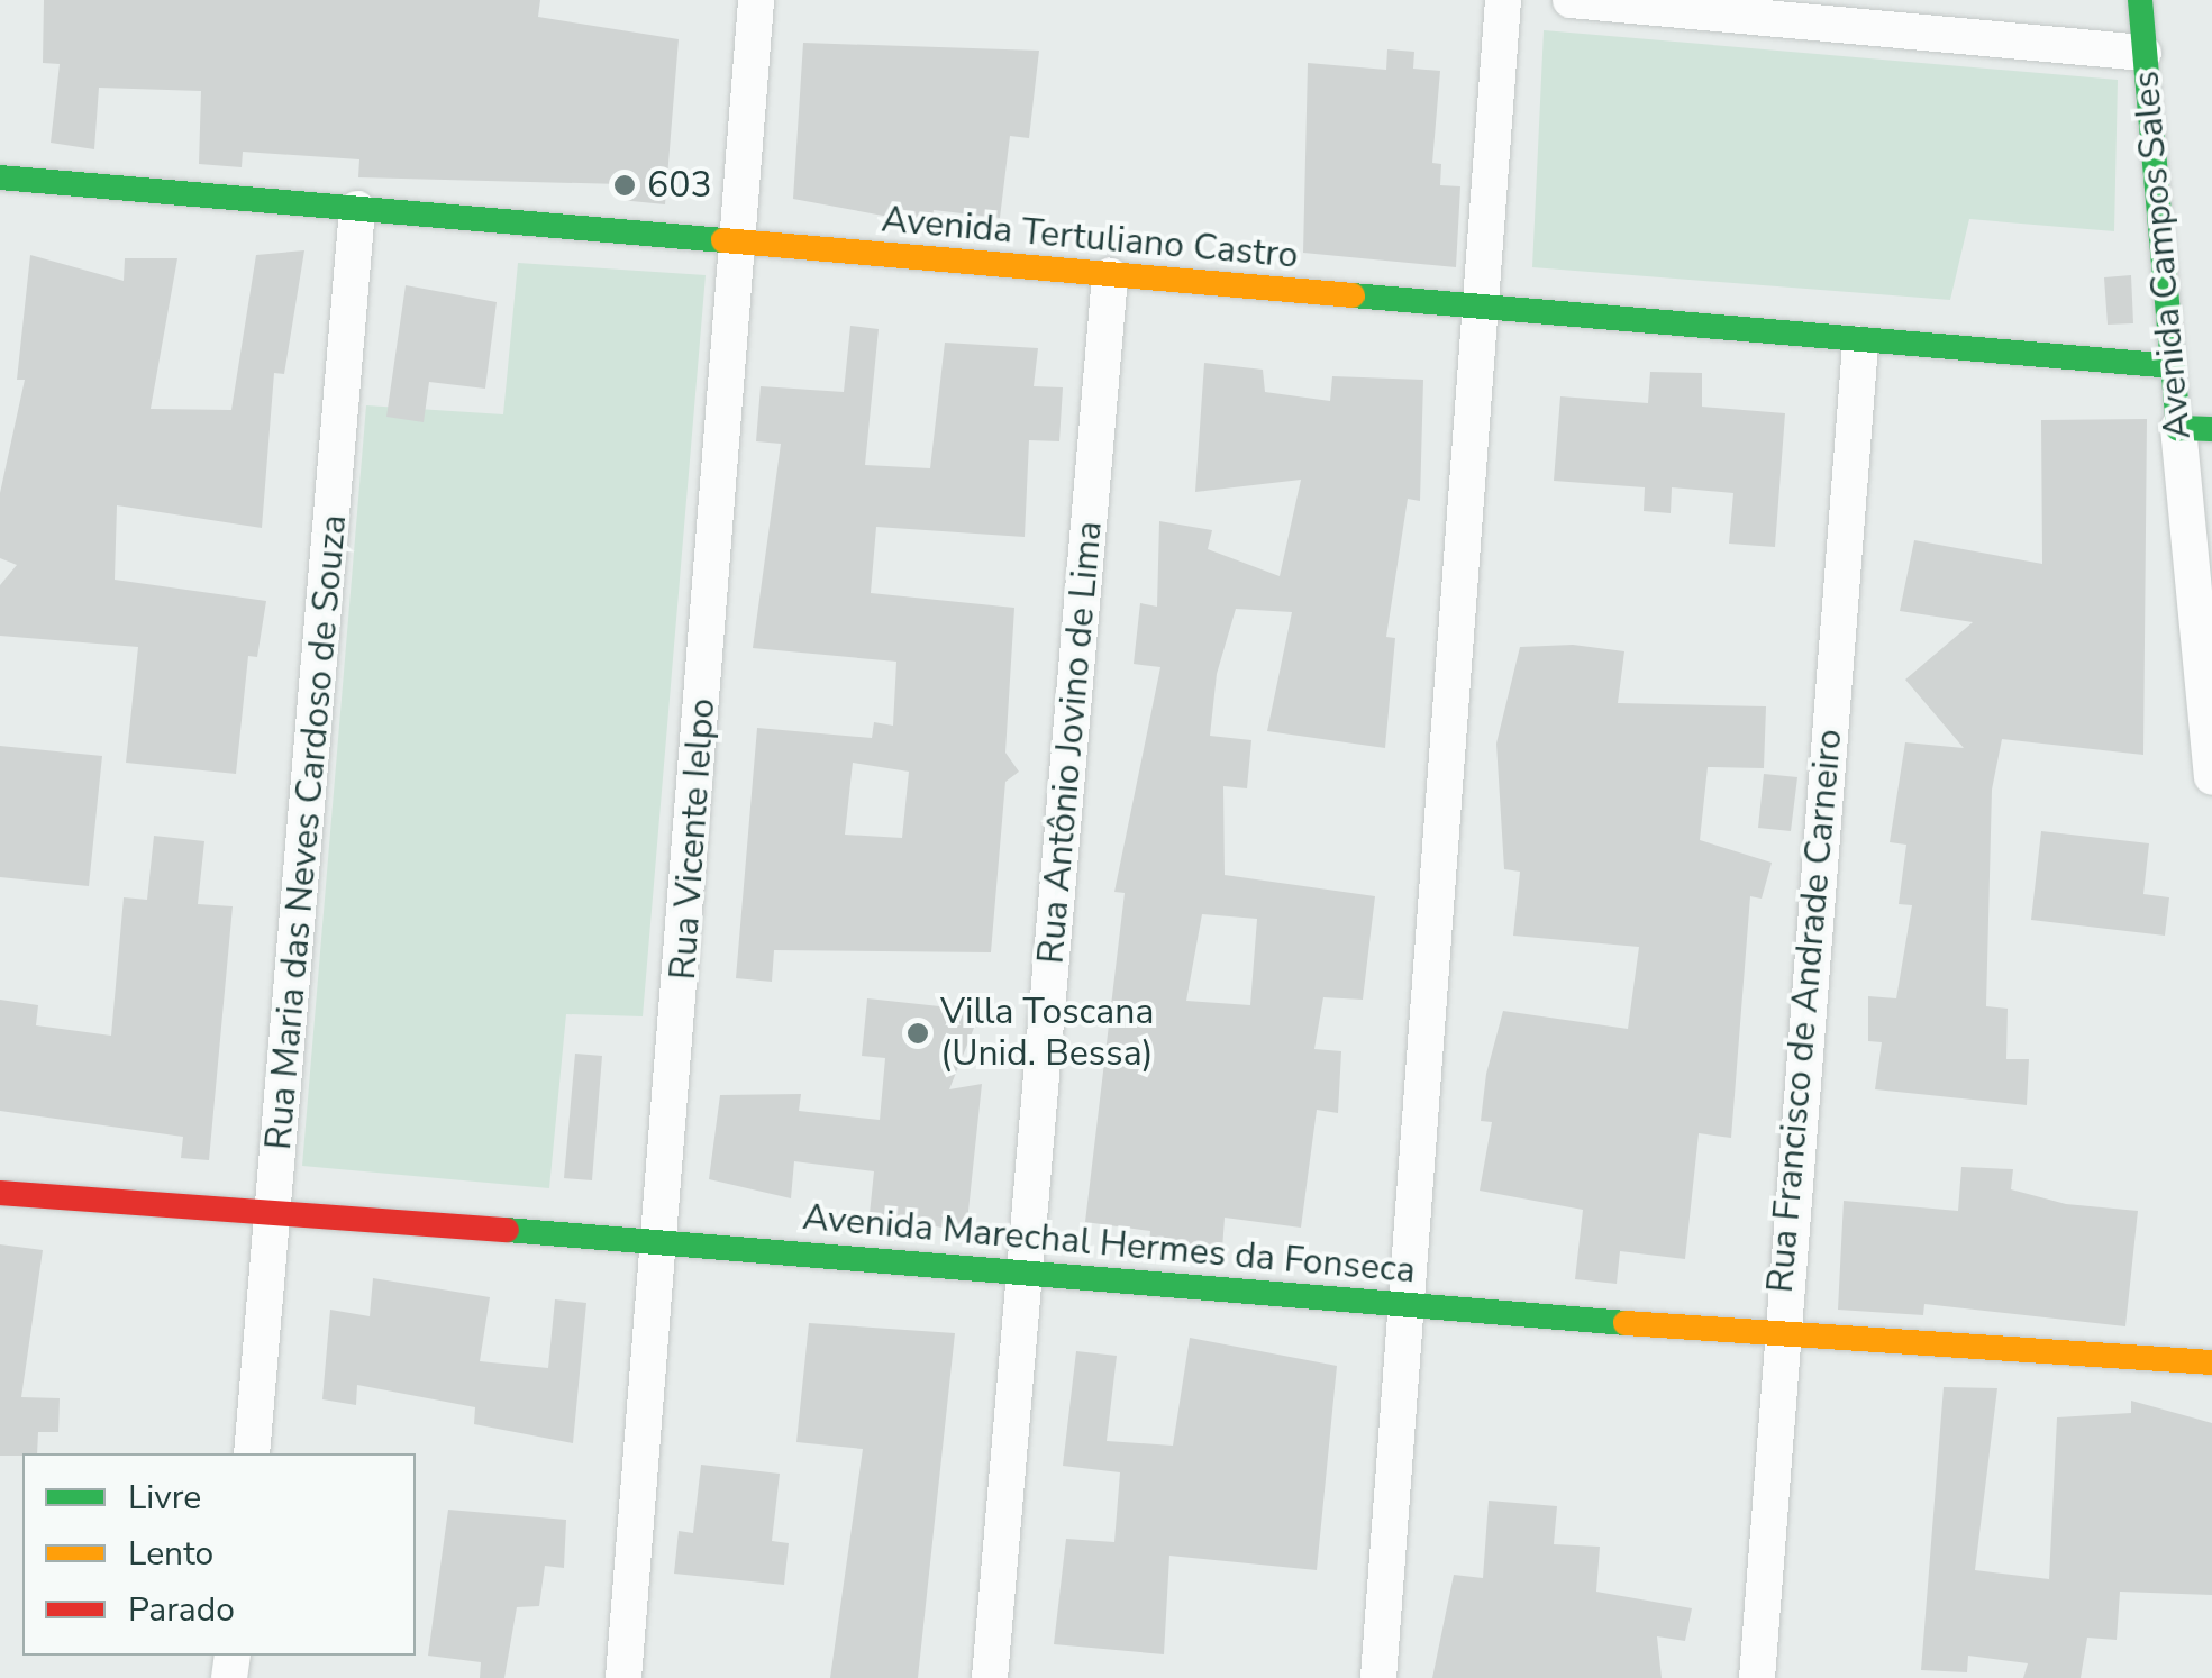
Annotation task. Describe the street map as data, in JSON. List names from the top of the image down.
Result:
{
  "streets": {
    "street": [
      "Avenida Tertuliano Castro",
      "Avenida Campos Sales",
      "Rua Antônio Jovino de Lima",
      "Rua Maria das Neves Cardoso de Souza",
      "Rua Vicente Ielpo",
      "Rua Francisco de Andrade Carneiro",
      "Avenida Marechal Hermes da Fonseca"
    ]
  },
  "crossings": [
    ["Avenida Tertuliano Castro", "Avenida Campos Sales"],
    ["Avenida Tertuliano Castro", "Rua Antônio Jovino de Lima"],
    ["Avenida Tertuliano Castro", "Rua Maria das Neves Cardoso de Souza"],
    ["Avenida Tertuliano Castro", "Rua Vicente Ielpo"],
    ["Avenida Tertuliano Castro", "Rua Francisco de Andrade Carneiro"],
    ["Rua Antônio Jovino de Lima", "Avenida Marechal Hermes da Fonseca"],
    ["Rua Maria das Neves Cardoso de Souza", "Avenida Marechal Hermes da Fonseca"],
    ["Rua Vicente Ielpo", "Avenida Marechal Hermes da Fonseca"],
    ["Rua Francisco de Andrade Carneiro", "Avenida Marechal Hermes da Fonseca"]
  ],
  "places": ["603", "Villa Toscana (Unid. Bessa)"],
  "legend": ["Livre", "Lento", "Parado"]
}
